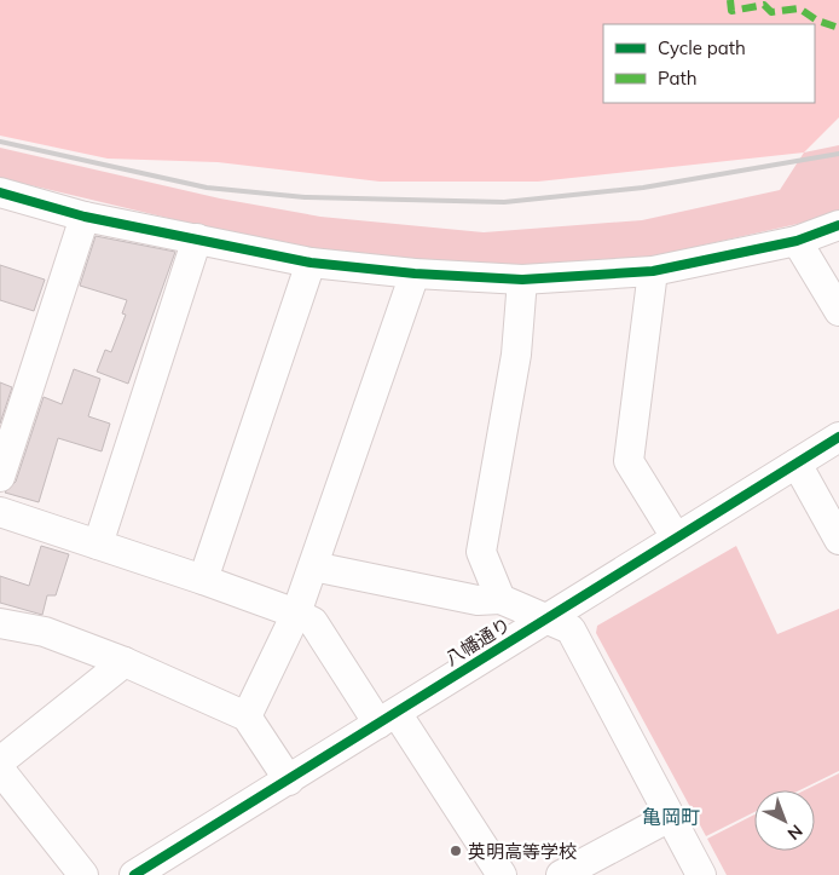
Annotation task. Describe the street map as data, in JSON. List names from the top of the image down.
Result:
{
  "streets": {
    "street": ["八幡通り"]
  },
  "districts": ["亀岡町"],
  "places": ["英明高等学校"],
  "legend": ["Cycle path", "Path"],
  "north": "bottom right"
}
